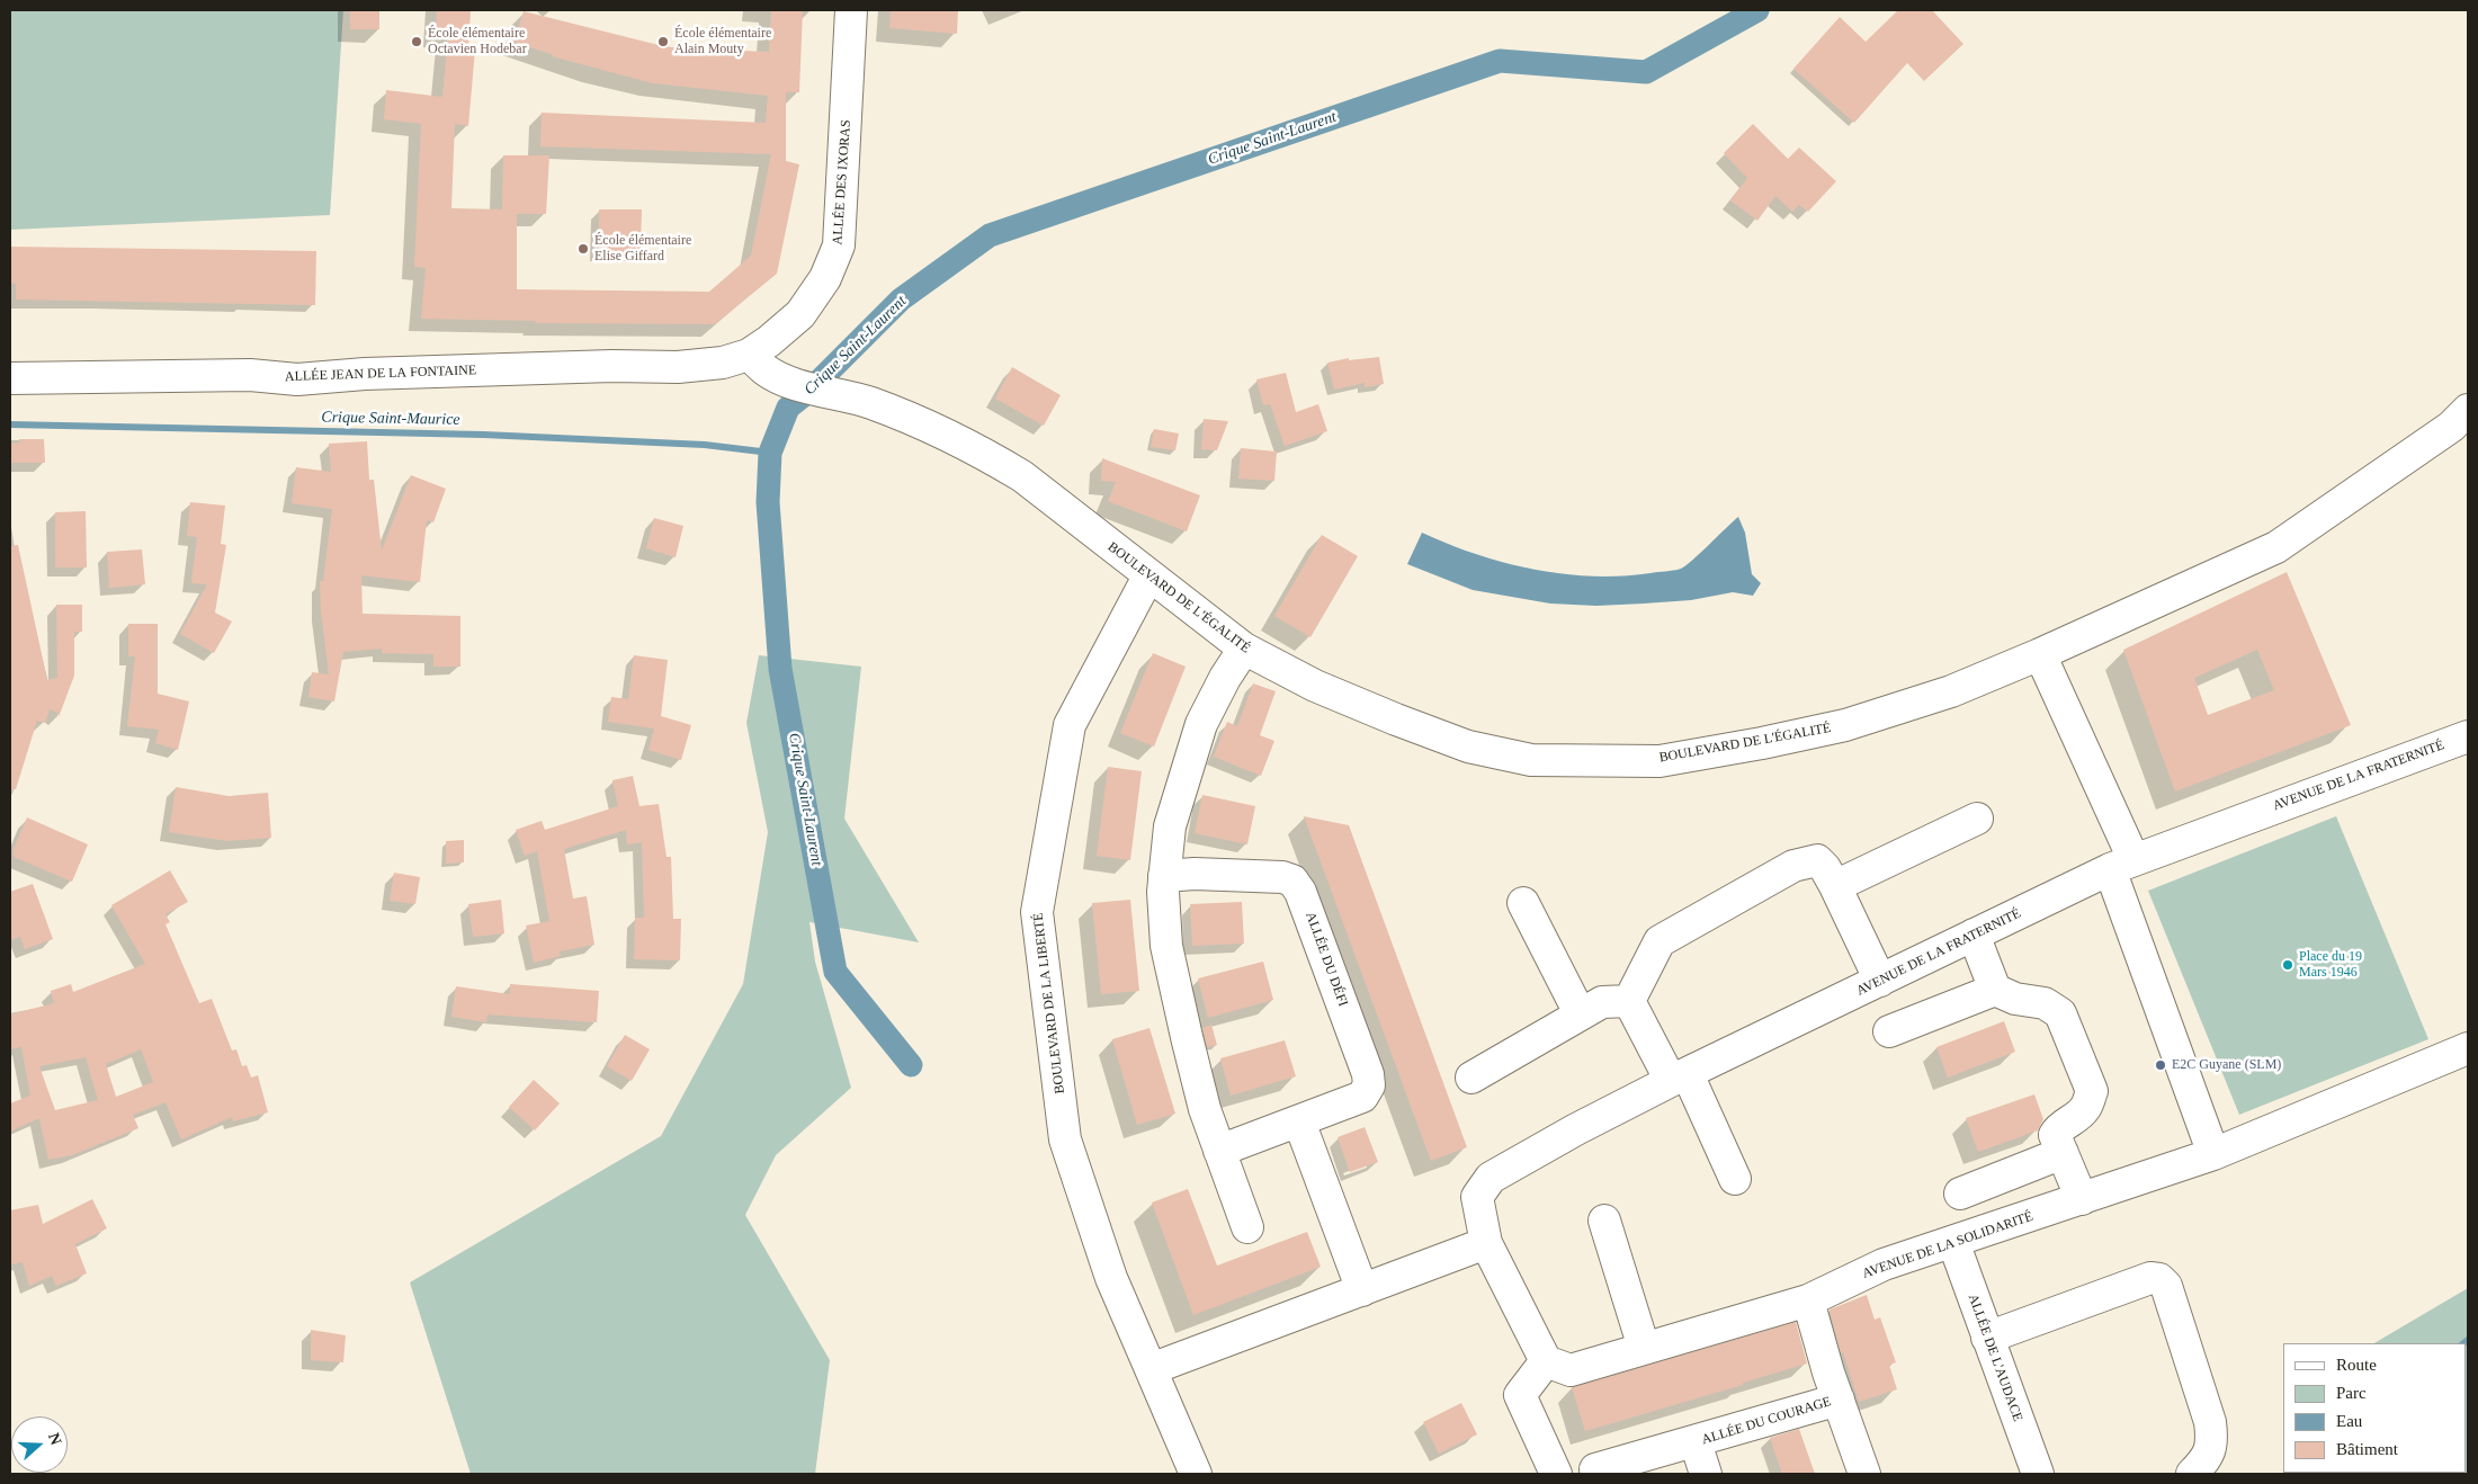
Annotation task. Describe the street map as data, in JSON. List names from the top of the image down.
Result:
{
  "streets": {
    "street": [
      "ALLÉE DES IXORAS",
      "ALLÉE JEAN DE LA FONTAINE",
      "BOULEVARD DE L'ÉGALITÉ",
      "AVENUE DE LA FRATERNITÉ",
      "ALLÉE DU DÉFI",
      "BOULEVARD DE LA LIBERTÉ",
      "AVENUE DE LA SOLIDARITÉ",
      "ALLÉE DE L'AUDACE",
      "ALLÉE DU COURAGE"
    ]
  },
  "crossings": [
    ["ALLÉE DES IXORAS", "ALLÉE JEAN DE LA FONTAINE"],
    ["ALLÉE DES IXORAS", "BOULEVARD DE L'ÉGALITÉ"],
    ["ALLÉE JEAN DE LA FONTAINE", "BOULEVARD DE L'ÉGALITÉ"],
    ["BOULEVARD DE L'ÉGALITÉ", "BOULEVARD DE LA LIBERTÉ"],
    ["AVENUE DE LA SOLIDARITÉ", "ALLÉE DE L'AUDACE"],
    ["AVENUE DE LA SOLIDARITÉ", "ALLÉE DU COURAGE"]
  ],
  "water": ["Crique Saint-Laurent", "Crique Saint-Maurice"],
  "places": [
    "École élémentaire Octavien Hodebar",
    "École élémentaire Alain Mouty",
    "École élémentaire Elise Giffard",
    "Place du 19 Mars 1946",
    "E2C Guyane (SLM)"
  ],
  "legend": [
    "Route",
    "Parc",
    "Eau",
    "Bâtiment"
  ],
  "north": "right"
}
